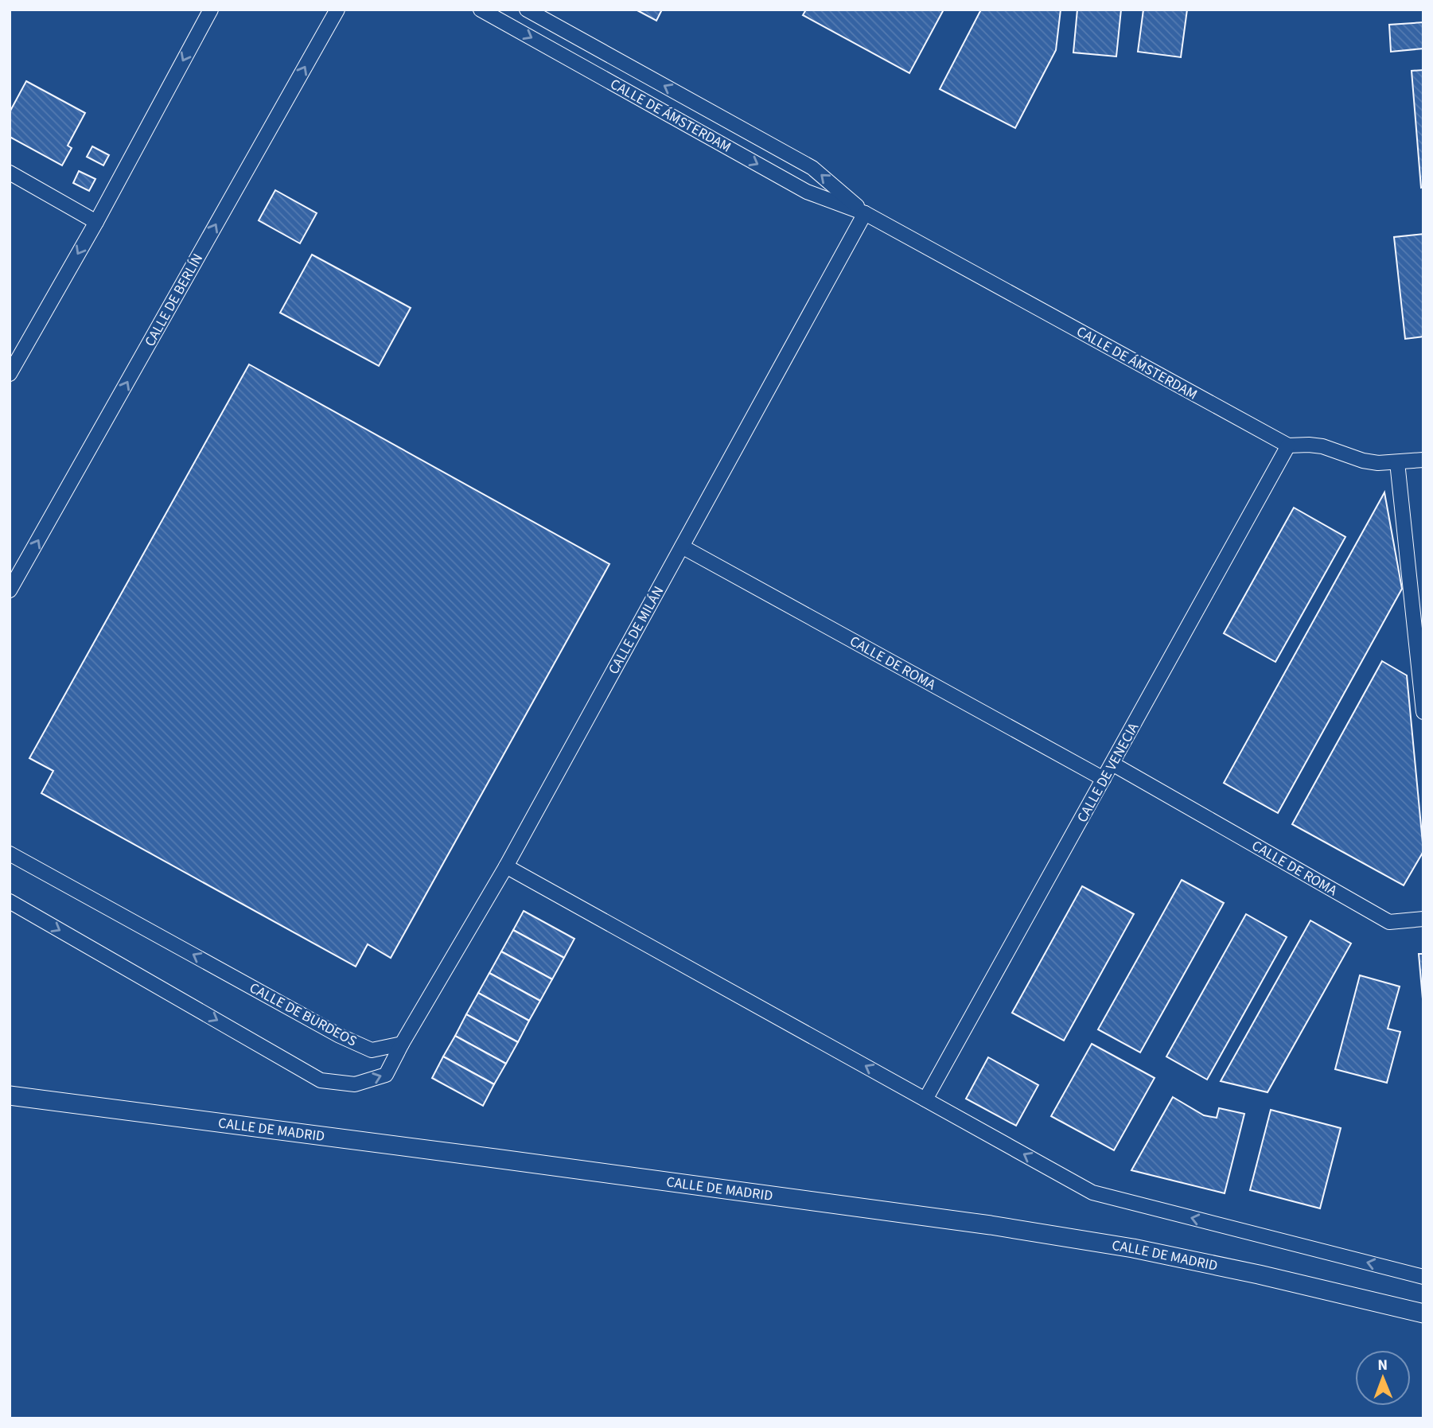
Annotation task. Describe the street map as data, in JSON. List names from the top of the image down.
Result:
{
  "streets": {
    "street": [
      "CALLE DE ÁMSTERDAM",
      "CALLE DE BERLÍN",
      "CALLE DE MILÁN",
      "CALLE DE ROMA",
      "CALLE DE VENECIA",
      "CALLE DE BURDEOS",
      "CALLE DE MADRID"
    ]
  },
  "crossings": [
    ["CALLE DE ÁMSTERDAM", "CALLE DE MILÁN"],
    ["CALLE DE ÁMSTERDAM", "CALLE DE VENECIA"],
    ["CALLE DE MILÁN", "CALLE DE ROMA"],
    ["CALLE DE MILÁN", "CALLE DE BURDEOS"],
    ["CALLE DE ROMA", "CALLE DE VENECIA"]
  ],
  "north": "top"
}
